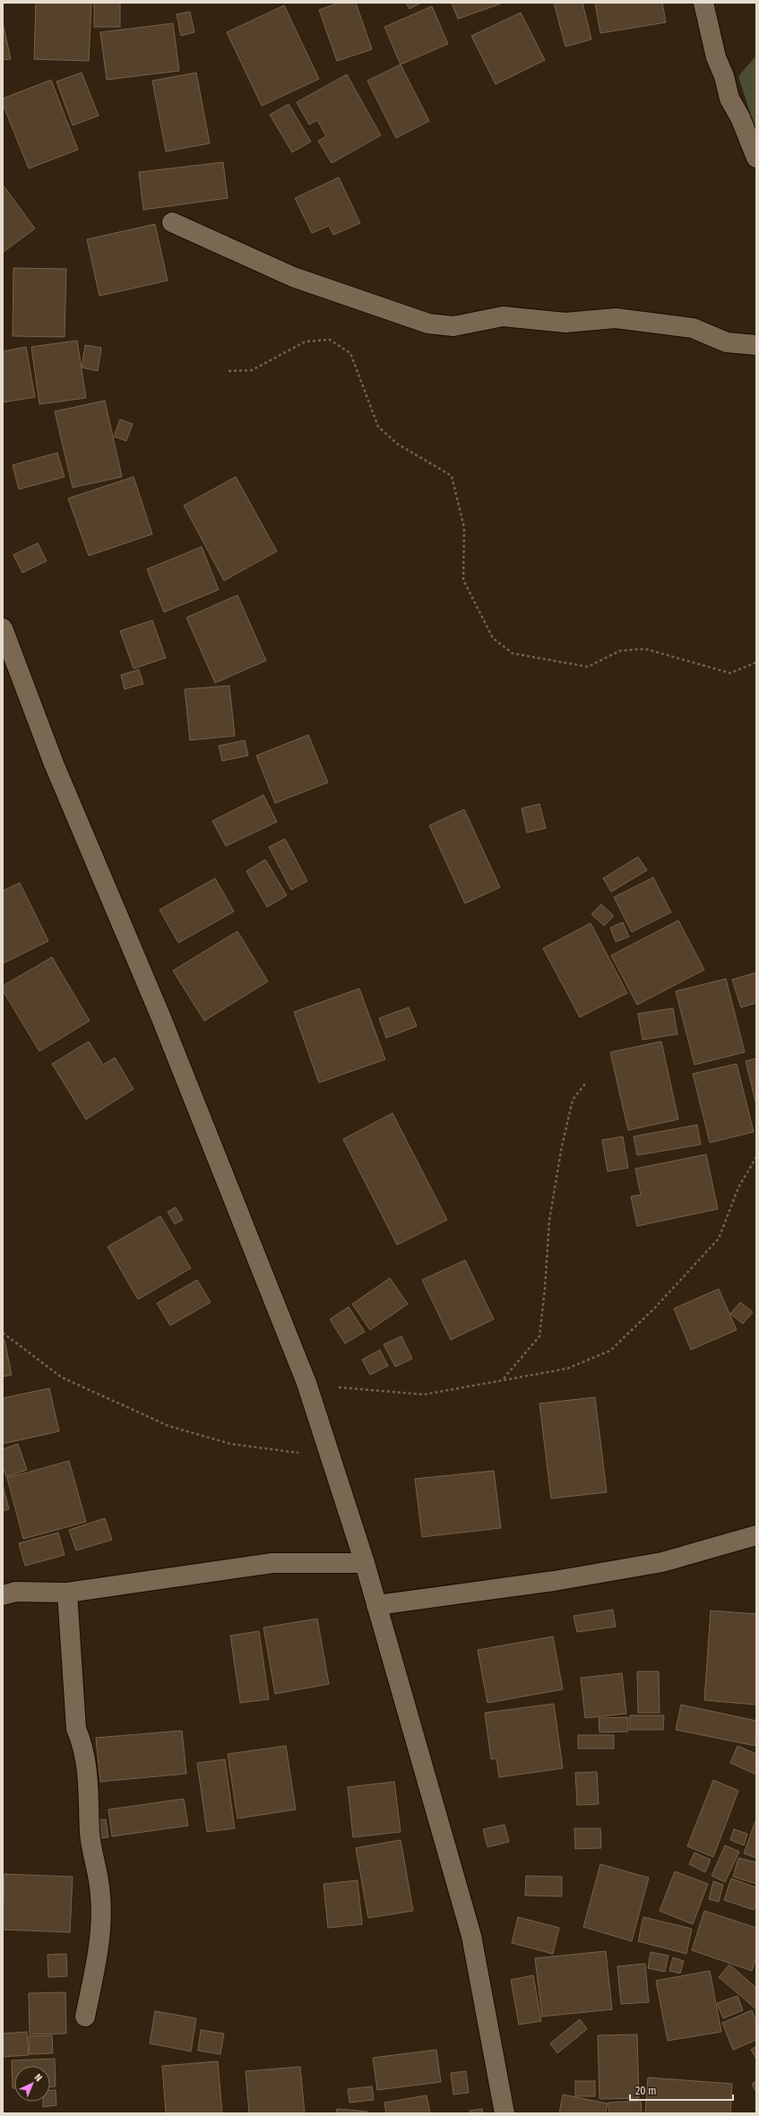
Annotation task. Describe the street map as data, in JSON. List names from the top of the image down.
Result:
{
  "scale_bar": "20 m",
  "north": "top right"
}
